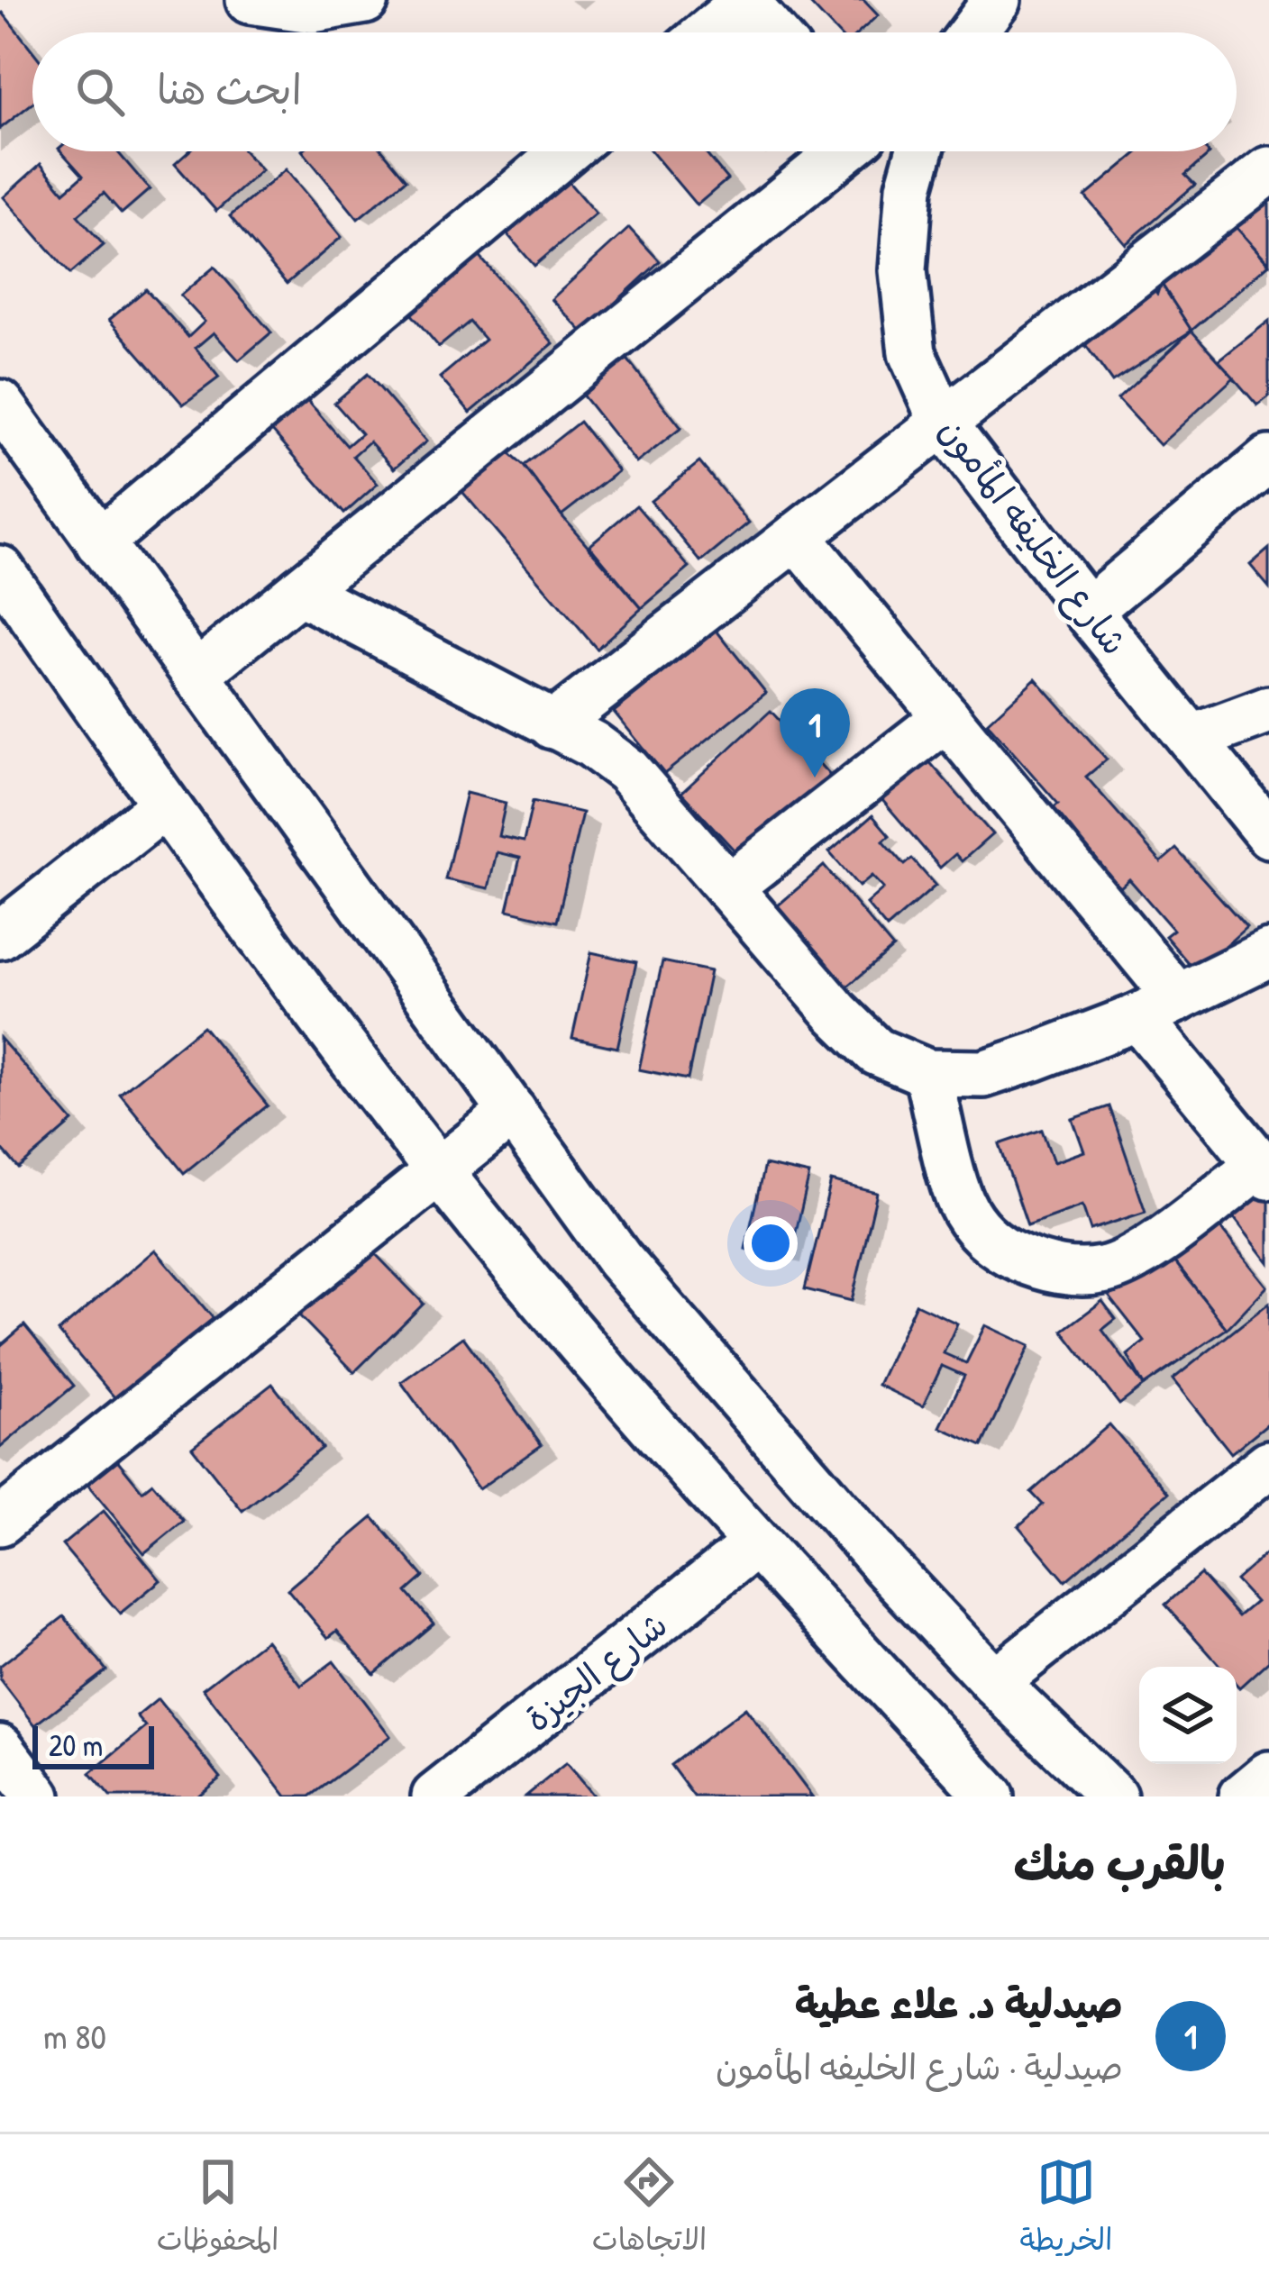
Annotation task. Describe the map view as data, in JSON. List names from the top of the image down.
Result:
{
  "streets": {
    "street": ["شارع الخليفه المأمون", "شارع الجيزة"]
  },
  "scale_bar": "20 m",
  "page": {
    "search": "ابحث هنا",
    "pins": "1",
    "scale": "20 m",
    "heading": "بالقرب منك",
    "list": [
      {
        "mark": "1",
        "name": "صيدلية د. علاء عطية",
        "note": "صيدلية · شارع الخليفه المأمون",
        "value": "80 m"
      }
    ],
    "nav": ["الخريطة", "الاتجاهات", "المحفوظات"]
  }
}
